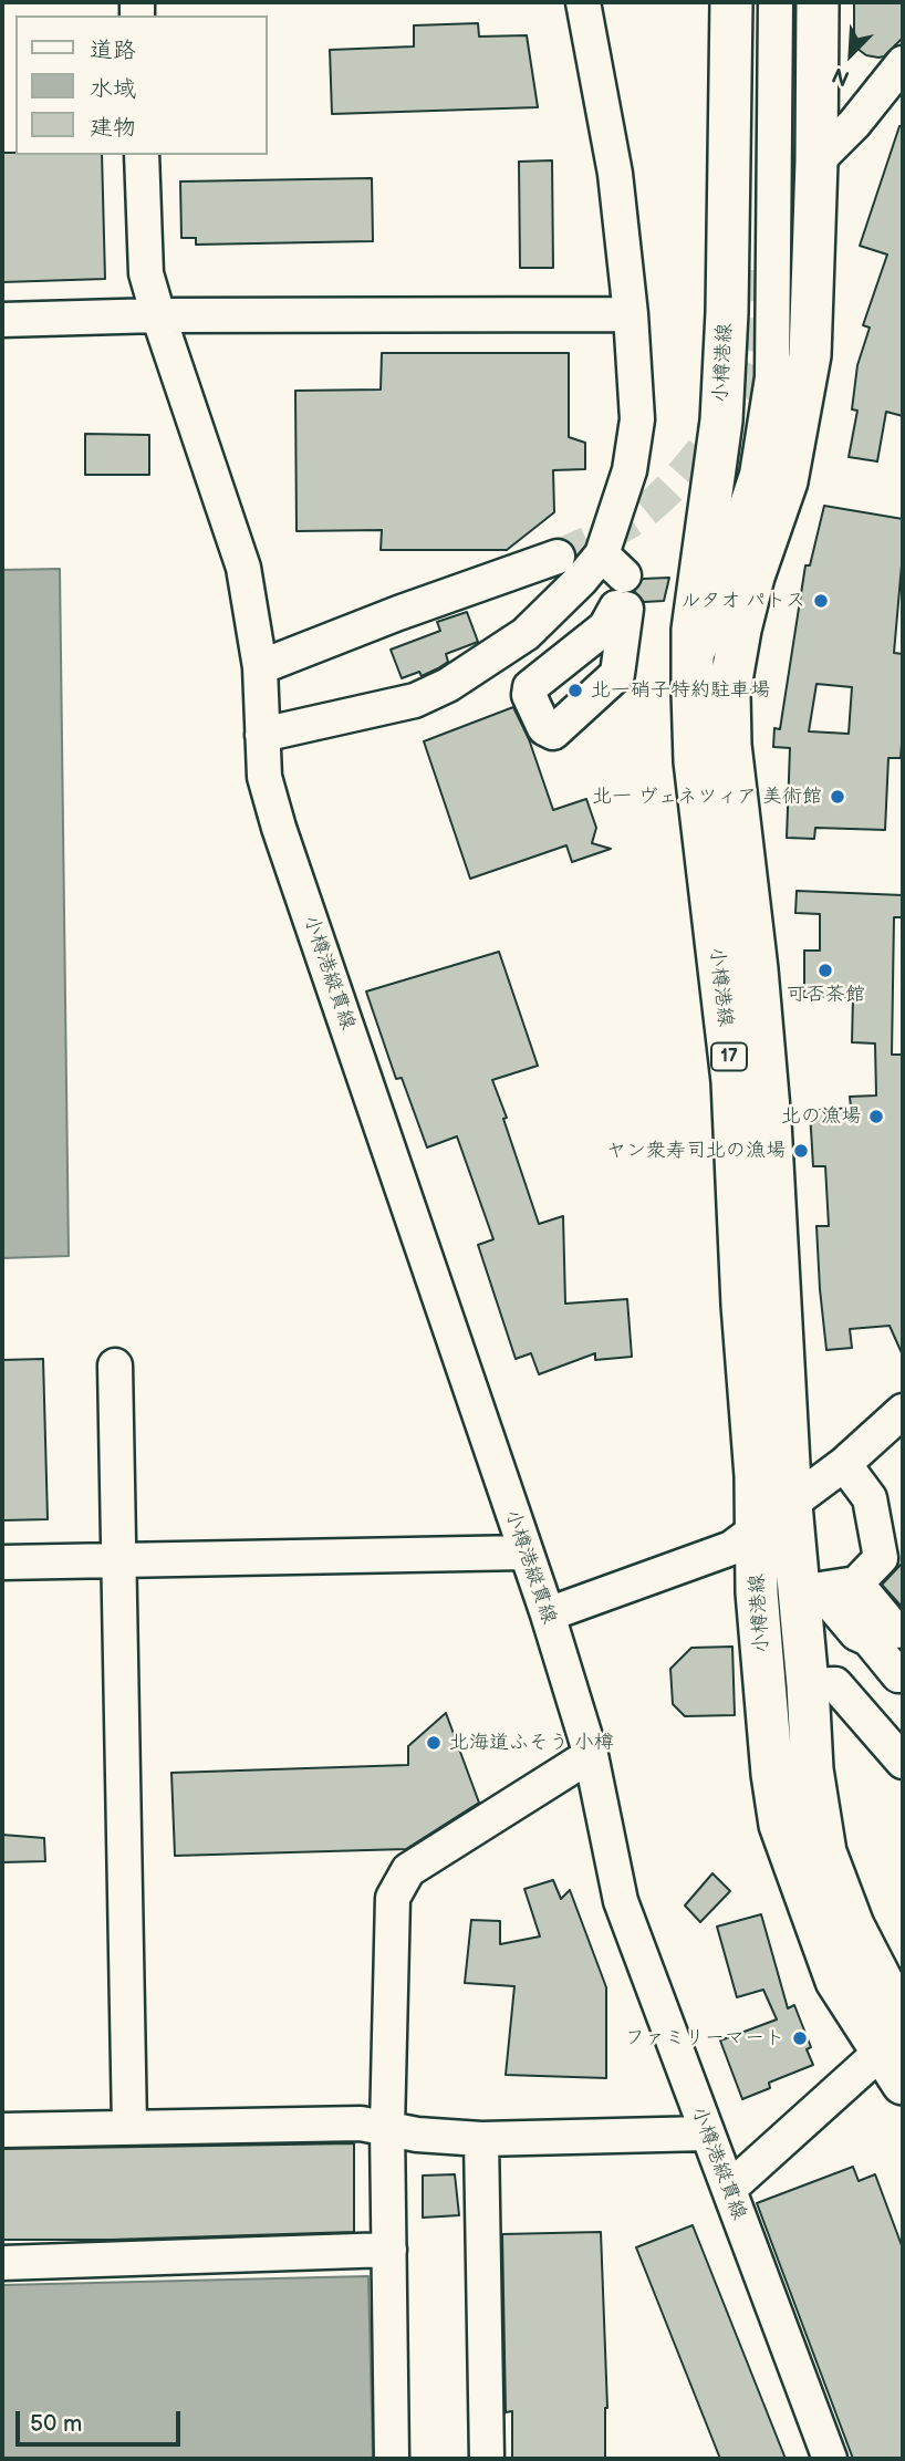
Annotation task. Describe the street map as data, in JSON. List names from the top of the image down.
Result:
{
  "streets": {
    "main road": ["小樽港線", "17"],
    "street": ["小樽港縦貫線"]
  },
  "places": [
    "ルタオ パトス",
    "北一硝子特約駐車場",
    "北一 ヴェネツィア 美術館",
    "可否茶館",
    "北の漁場",
    "ヤン衆寿司北の漁場",
    "北海道ふそう 小樽",
    "ファミリーマート"
  ],
  "legend": ["道路", "水域", "建物"],
  "scale_bar": "50 m",
  "north": "bottom left"
}
